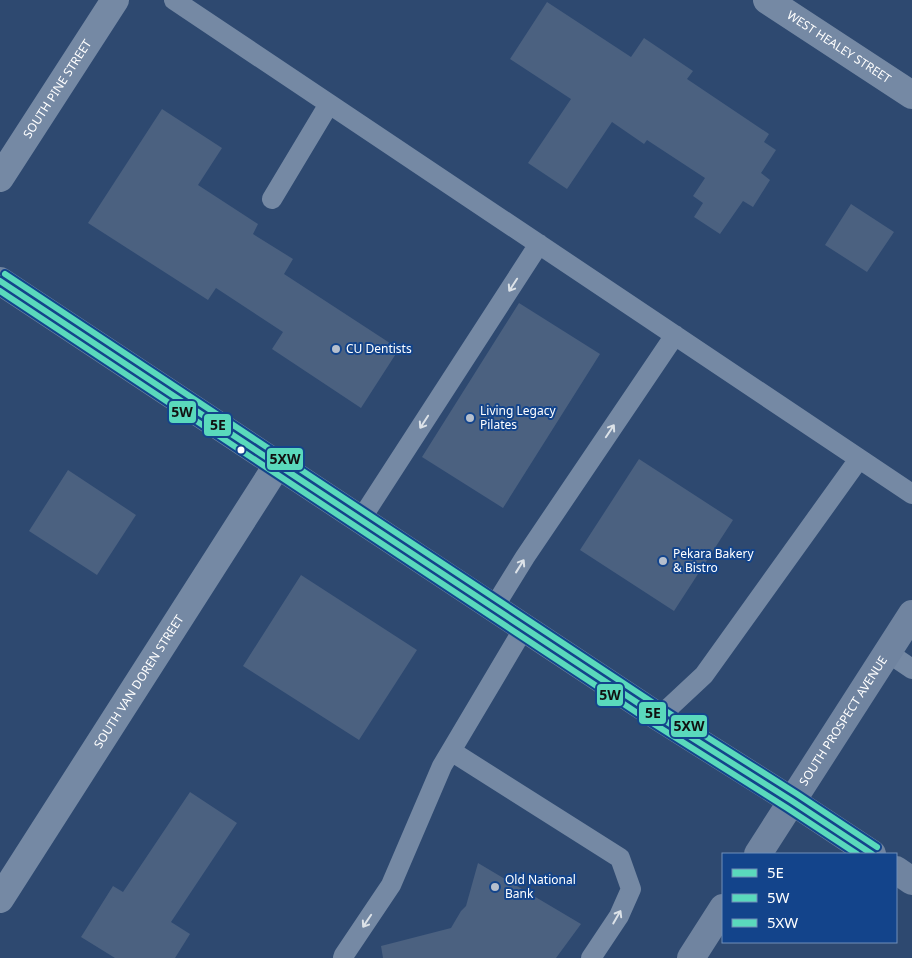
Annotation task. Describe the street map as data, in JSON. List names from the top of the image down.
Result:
{
  "streets": {
    "main road": ["SOUTH PROSPECT AVENUE"],
    "street": ["WEST HEALEY STREET", "SOUTH PINE STREET", "SOUTH VAN DOREN STREET"]
  },
  "places": [
    "CU Dentists",
    "Living Legacy Pilates",
    "Pekara Bakery & Bistro",
    "Old National Bank"
  ],
  "lines": ["transit line 5XW", "transit line 5E", "transit line 5W"],
  "legend": ["5E", "5W", "5XW"]
}
